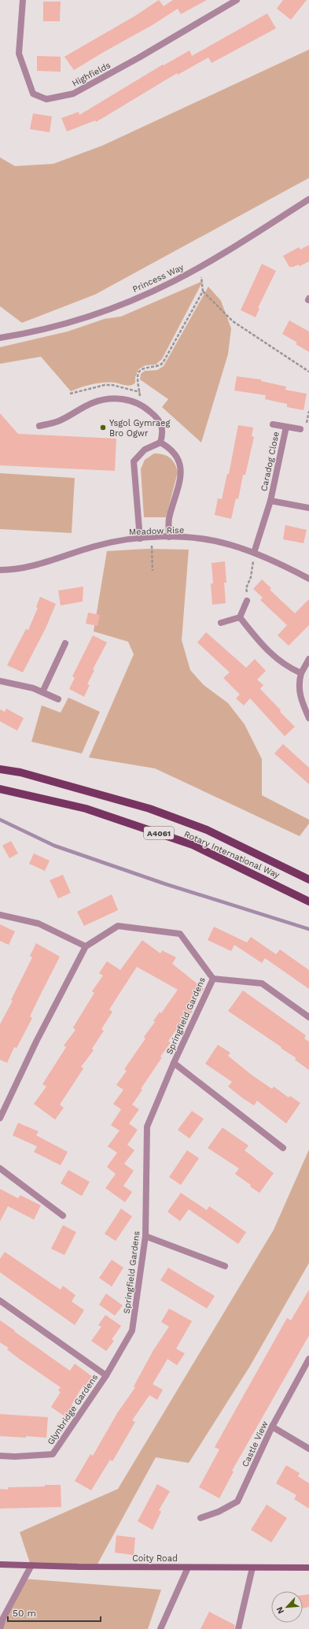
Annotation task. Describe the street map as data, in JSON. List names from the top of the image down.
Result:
{
  "streets": {
    "main road": ["A4061", "Rotary International Way", "Coity Road"],
    "street": [
      "Highfields",
      "Princess Way",
      "Caradog Close",
      "Meadow Rise",
      "Springfield Gardens",
      "Glynbridge Gardens",
      "Castle View"
    ]
  },
  "crossings": [
    ["Caradog Close", "Meadow Rise"],
    ["Springfield Gardens", "Glynbridge Gardens"]
  ],
  "places": ["Ysgol Gymraeg Bro Ogwr"],
  "scale_bar": "50 m",
  "north": "bottom left"
}
